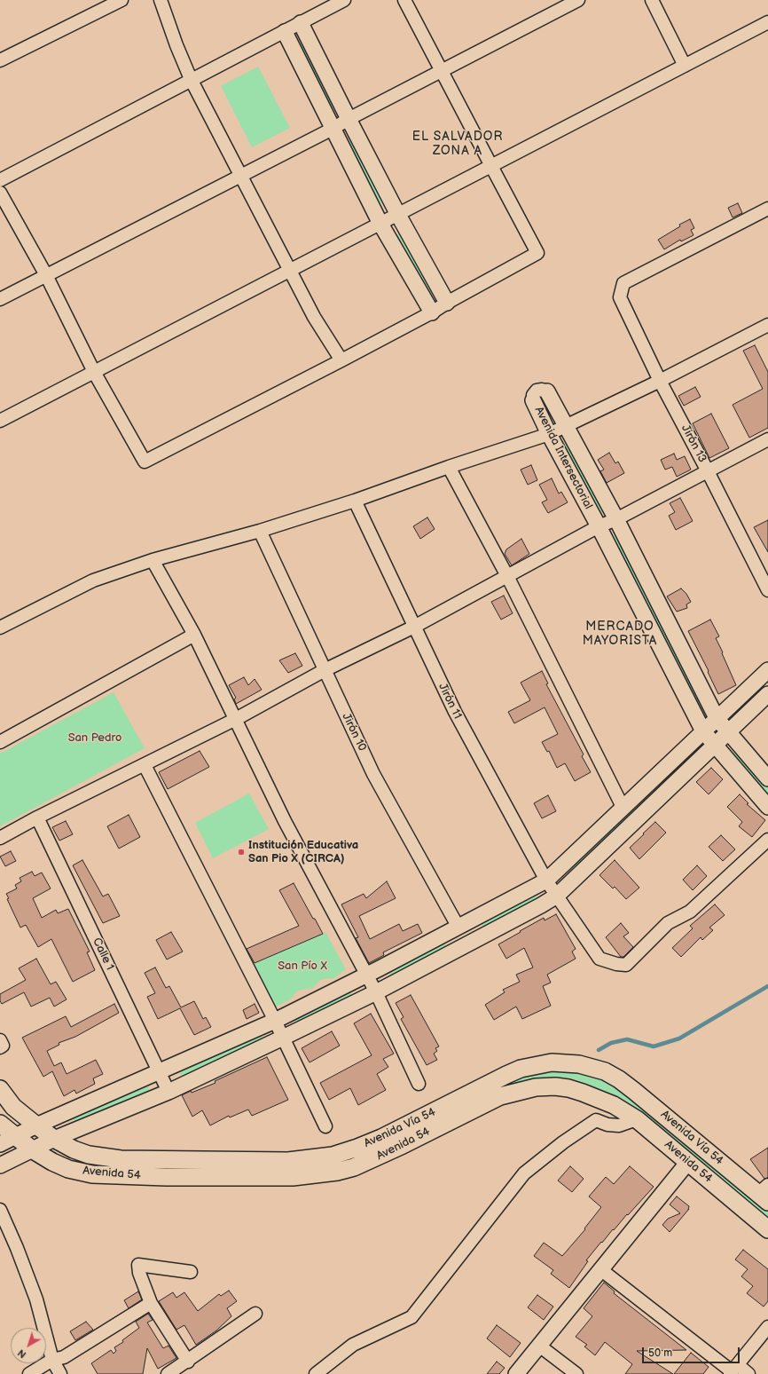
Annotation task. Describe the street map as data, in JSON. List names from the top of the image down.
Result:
{
  "streets": {
    "main road": ["Avenida Vía 54", "Avenida 54"],
    "street": [
      "Jirón 13",
      "Avenida Intersectorial",
      "Jirón 11",
      "Jirón 10",
      "Calle 1"
    ]
  },
  "districts": ["EL SALVADOR ZONA A", "MERCADO MAYORISTA"],
  "parks": ["San Pedro", "San Pío X"],
  "places": ["Institución Educativa San Pio X (CIRCA)"],
  "scale_bar": "50 m",
  "north": "bottom left"
}
